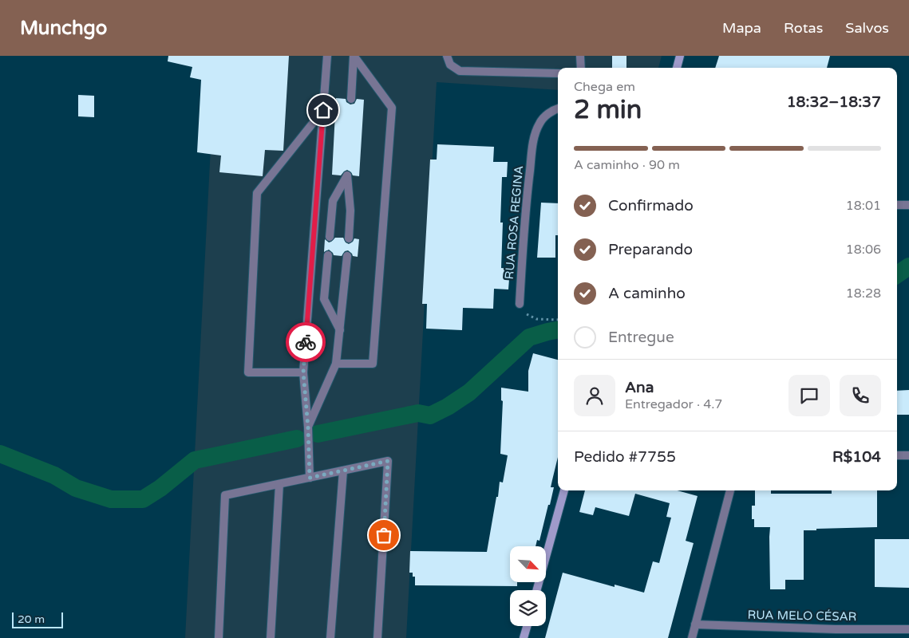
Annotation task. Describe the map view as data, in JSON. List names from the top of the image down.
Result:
{
  "streets": {
    "street": ["RUA ROSA REGINA", "RUA MELO CÉSAR"]
  },
  "scale_bar": "20 m",
  "north": "bottom right",
  "page": {
    "header": "Munchgo",
    "nav": ["Mapa", "Rotas", "Salvos"],
    "heading": ["2 min", "Chega em", "18:32–18:37"],
    "panel": [
      "Ana",
      "Entregador · 4.7",
      "Pedido #7755",
      "R$104"
    ],
    "bar": "A caminho · 90 m",
    "list": [
      ["Confirmado", "18:01"],
      ["Preparando", "18:06"],
      ["A caminho", "18:28"],
      "Entregue"
    ],
    "scale": "20 m"
  }
}
